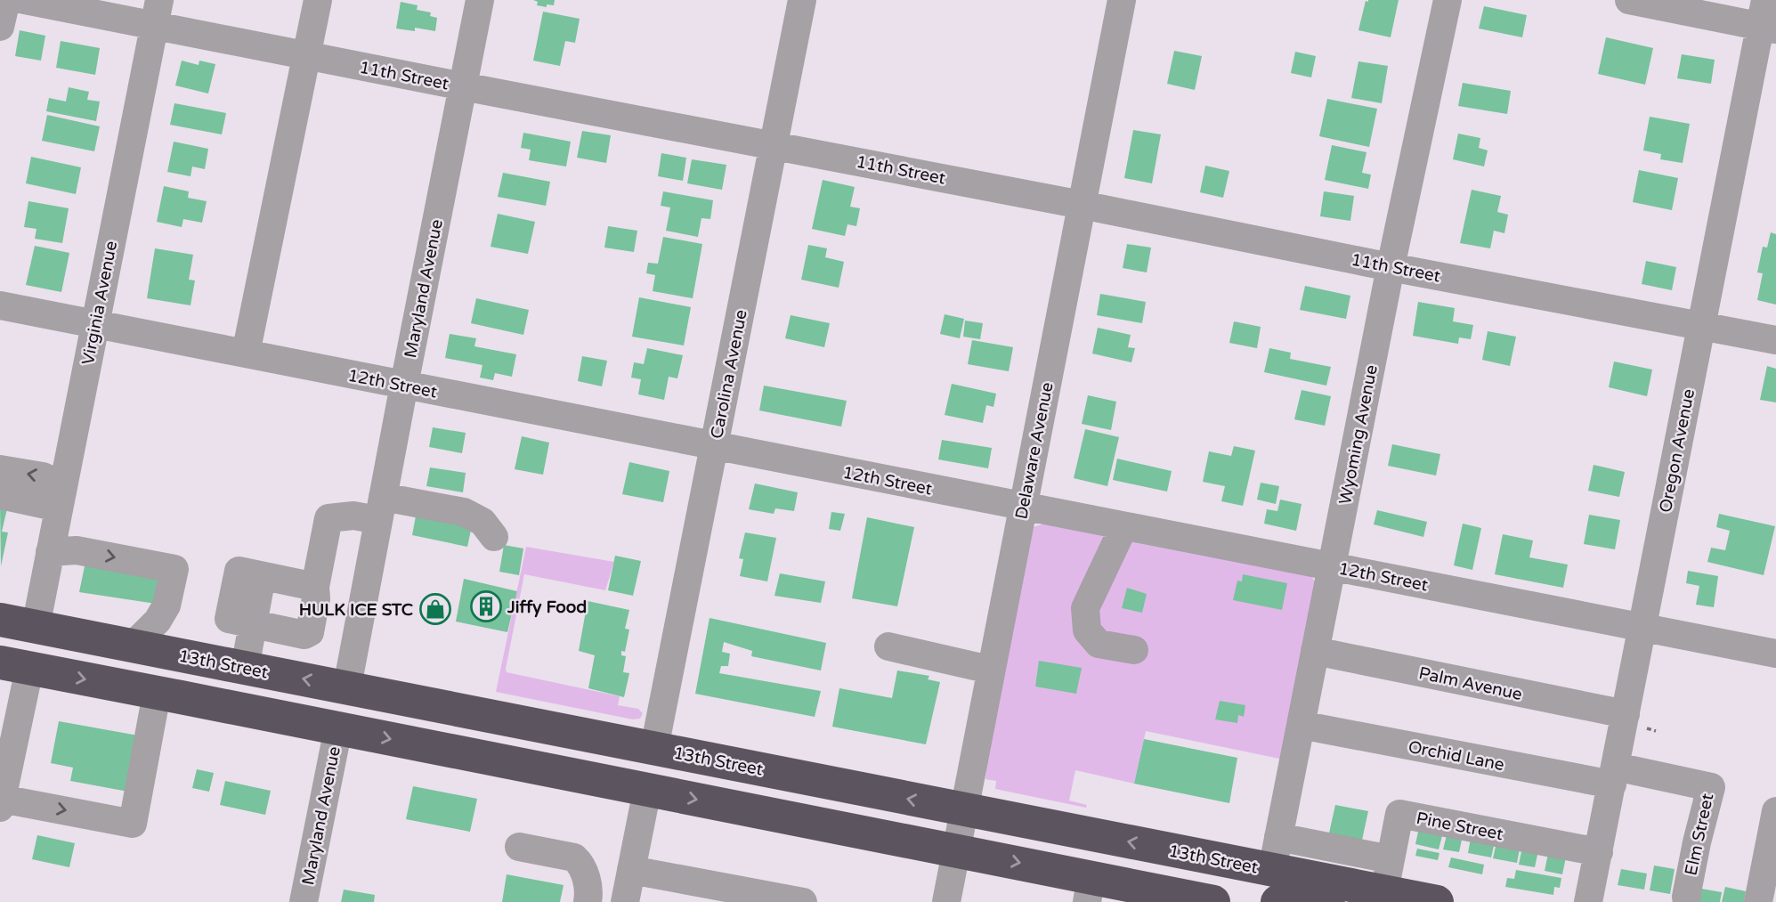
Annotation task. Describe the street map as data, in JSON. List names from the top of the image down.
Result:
{
  "streets": {
    "highway": ["13th Street"],
    "street": [
      "11th Street",
      "Maryland Avenue",
      "Virginia Avenue",
      "Carolina Avenue",
      "12th Street",
      "Wyoming Avenue",
      "Delaware Avenue",
      "Oregon Avenue",
      "Palm Avenue",
      "Orchid Lane",
      "Pine Street",
      "Elm Street"
    ]
  },
  "crossings": [
    ["11th Street", "Maryland Avenue"],
    ["11th Street", "Virginia Avenue"],
    ["11th Street", "Carolina Avenue"],
    ["11th Street", "Wyoming Avenue"],
    ["11th Street", "Delaware Avenue"],
    ["11th Street", "Oregon Avenue"],
    ["Maryland Avenue", "12th Street"],
    ["Maryland Avenue", "13th Street"],
    ["Virginia Avenue", "12th Street"],
    ["Virginia Avenue", "13th Street"],
    ["Carolina Avenue", "12th Street"],
    ["Carolina Avenue", "13th Street"],
    ["12th Street", "Wyoming Avenue"],
    ["12th Street", "Delaware Avenue"],
    ["12th Street", "Oregon Avenue"],
    ["Wyoming Avenue", "13th Street"],
    ["Wyoming Avenue", "Palm Avenue"],
    ["Wyoming Avenue", "Orchid Lane"],
    ["Delaware Avenue", "13th Street"],
    ["Oregon Avenue", "Palm Avenue"],
    ["Oregon Avenue", "Orchid Lane"],
    ["Oregon Avenue", "Pine Street"],
    ["Oregon Avenue", "Elm Street"],
    ["13th Street", "Pine Street"],
    ["Orchid Lane", "Elm Street"]
  ],
  "places": {
    "building": ["Jiffy Food"],
    "shop": ["HULK ICE STC"]
  }
}
